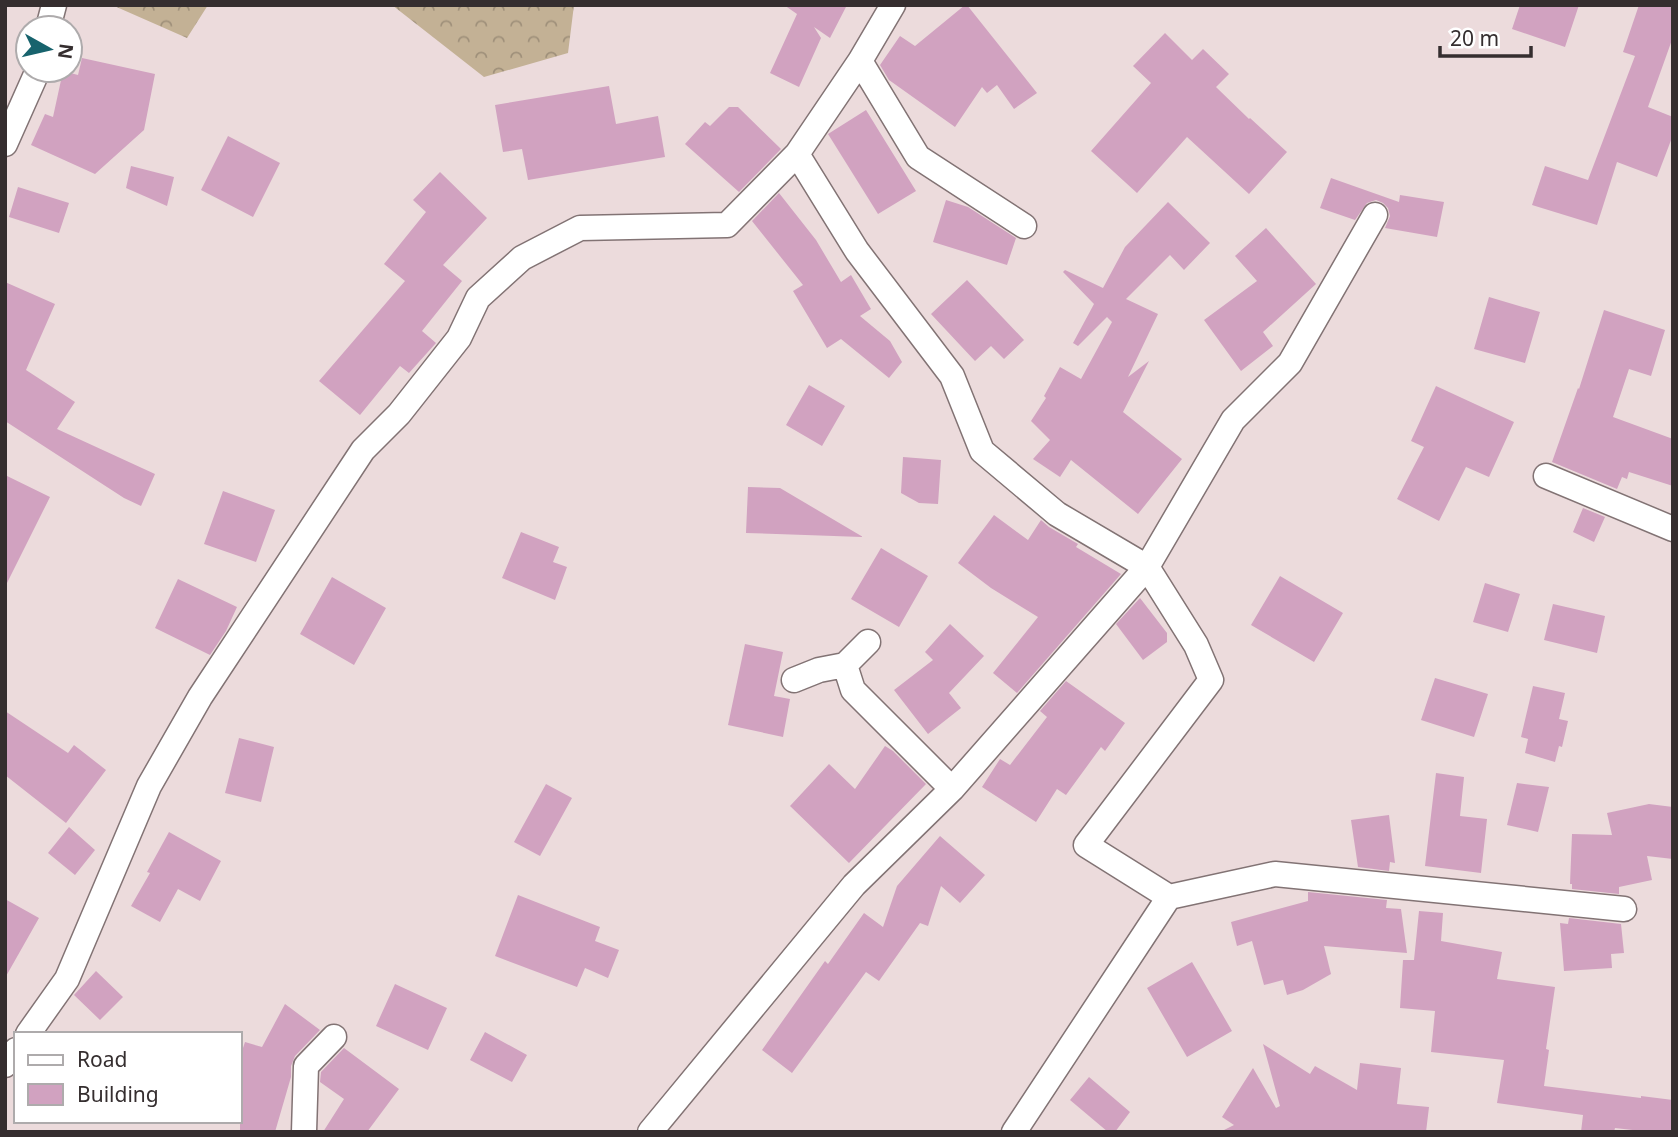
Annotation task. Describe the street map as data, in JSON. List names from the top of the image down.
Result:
{
  "legend": ["Road", "Building"],
  "scale_bar": "20 m",
  "north": "right"
}
